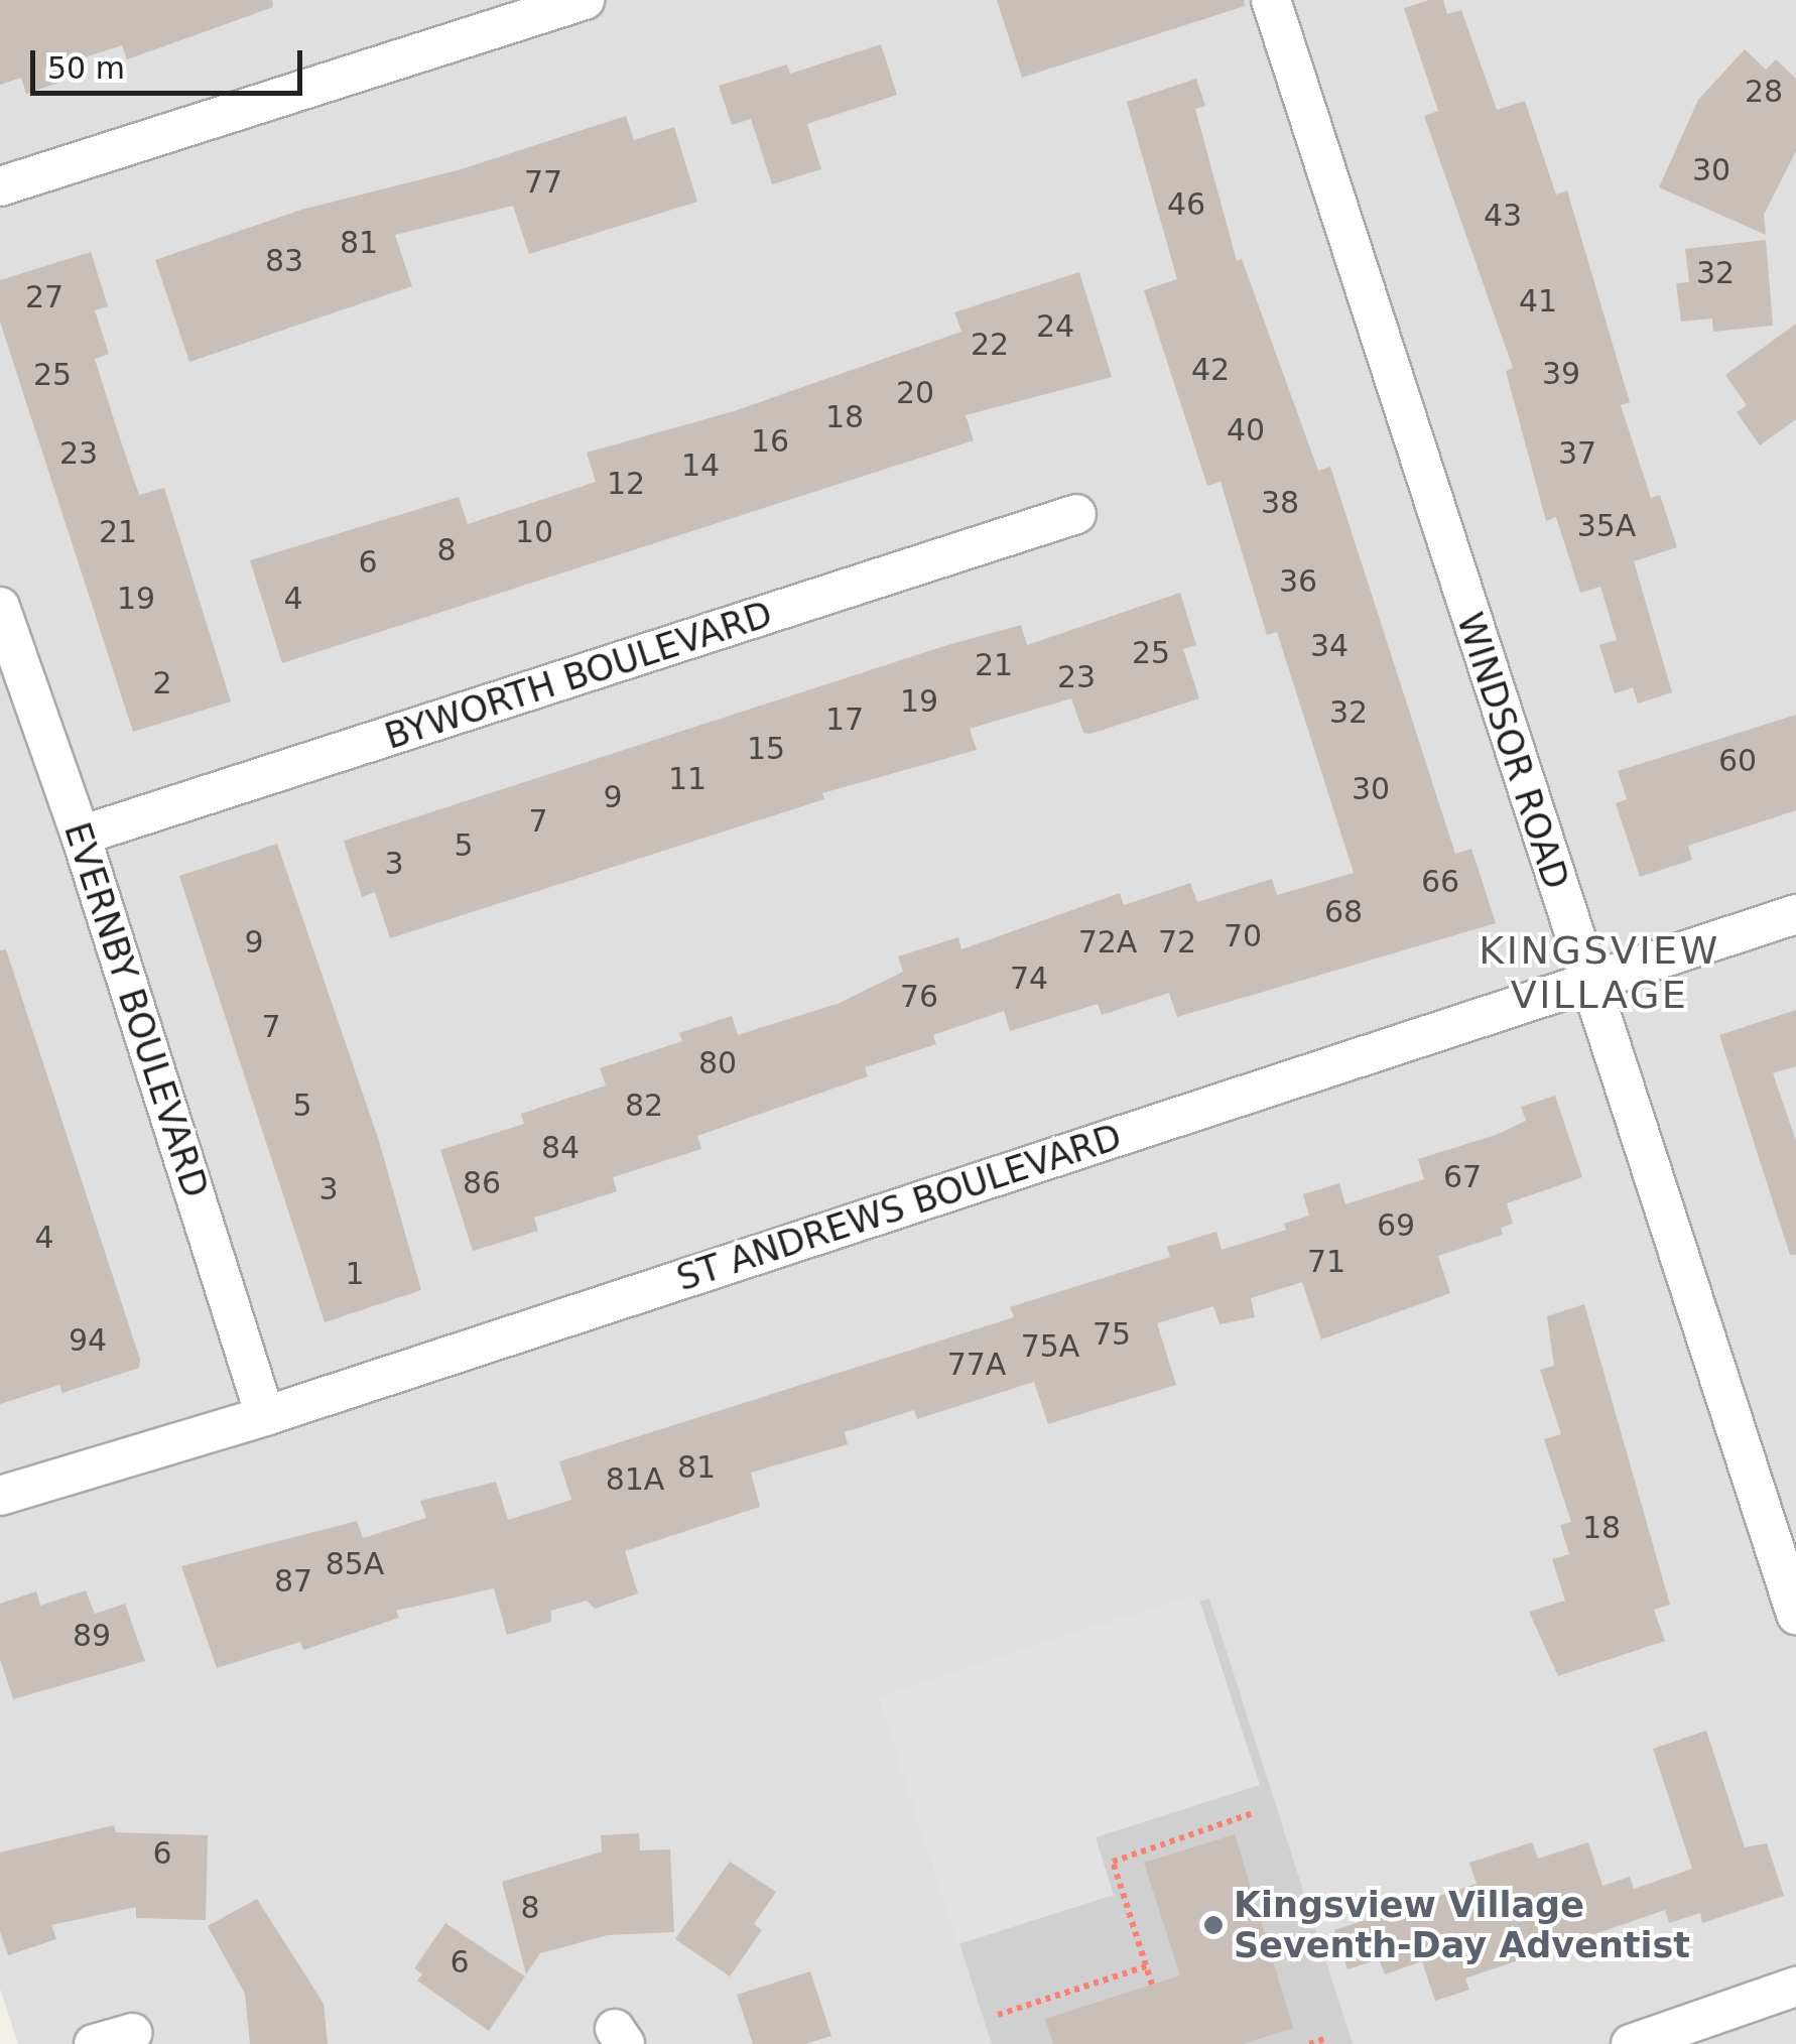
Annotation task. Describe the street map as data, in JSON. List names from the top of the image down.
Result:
{
  "streets": {
    "street": [
      "BYWORTH BOULEVARD",
      "WINDSOR ROAD",
      "EVERNBY BOULEVARD",
      "ST ANDREWS BOULEVARD"
    ]
  },
  "crossings": [
    ["BYWORTH BOULEVARD", "EVERNBY BOULEVARD"],
    ["WINDSOR ROAD", "ST ANDREWS BOULEVARD"],
    ["EVERNBY BOULEVARD", "ST ANDREWS BOULEVARD"]
  ],
  "districts": ["KINGSVIEW VILLAGE"],
  "places": ["Kingsview Village Seventh-Day Adventist"],
  "house_numbers": [
    "28",
    "30",
    "77",
    "46",
    "43",
    "81",
    "83",
    "32",
    "27",
    "41",
    "24",
    "22",
    "42",
    "39",
    "25",
    "20",
    "18",
    "40",
    "16",
    "23",
    "37",
    "14",
    "12",
    "38",
    "35A",
    "21",
    "10",
    "8",
    "6",
    "36",
    "19",
    "4",
    "34",
    "25",
    "21",
    "23",
    "2",
    "19",
    "32",
    "17",
    "15",
    "60",
    "11",
    "30",
    "9",
    "7",
    "5",
    "3",
    "66",
    "68",
    "70",
    "9",
    "72A",
    "72",
    "74",
    "76",
    "7",
    "80",
    "5",
    "82",
    "84",
    "67",
    "86",
    "3",
    "69",
    "4",
    "71",
    "1",
    "75",
    "94",
    "75A",
    "77A",
    "81",
    "81A",
    "18",
    "85A",
    "87",
    "89",
    "6",
    "8",
    "6"
  ],
  "scale_bar": "50 m"
}
